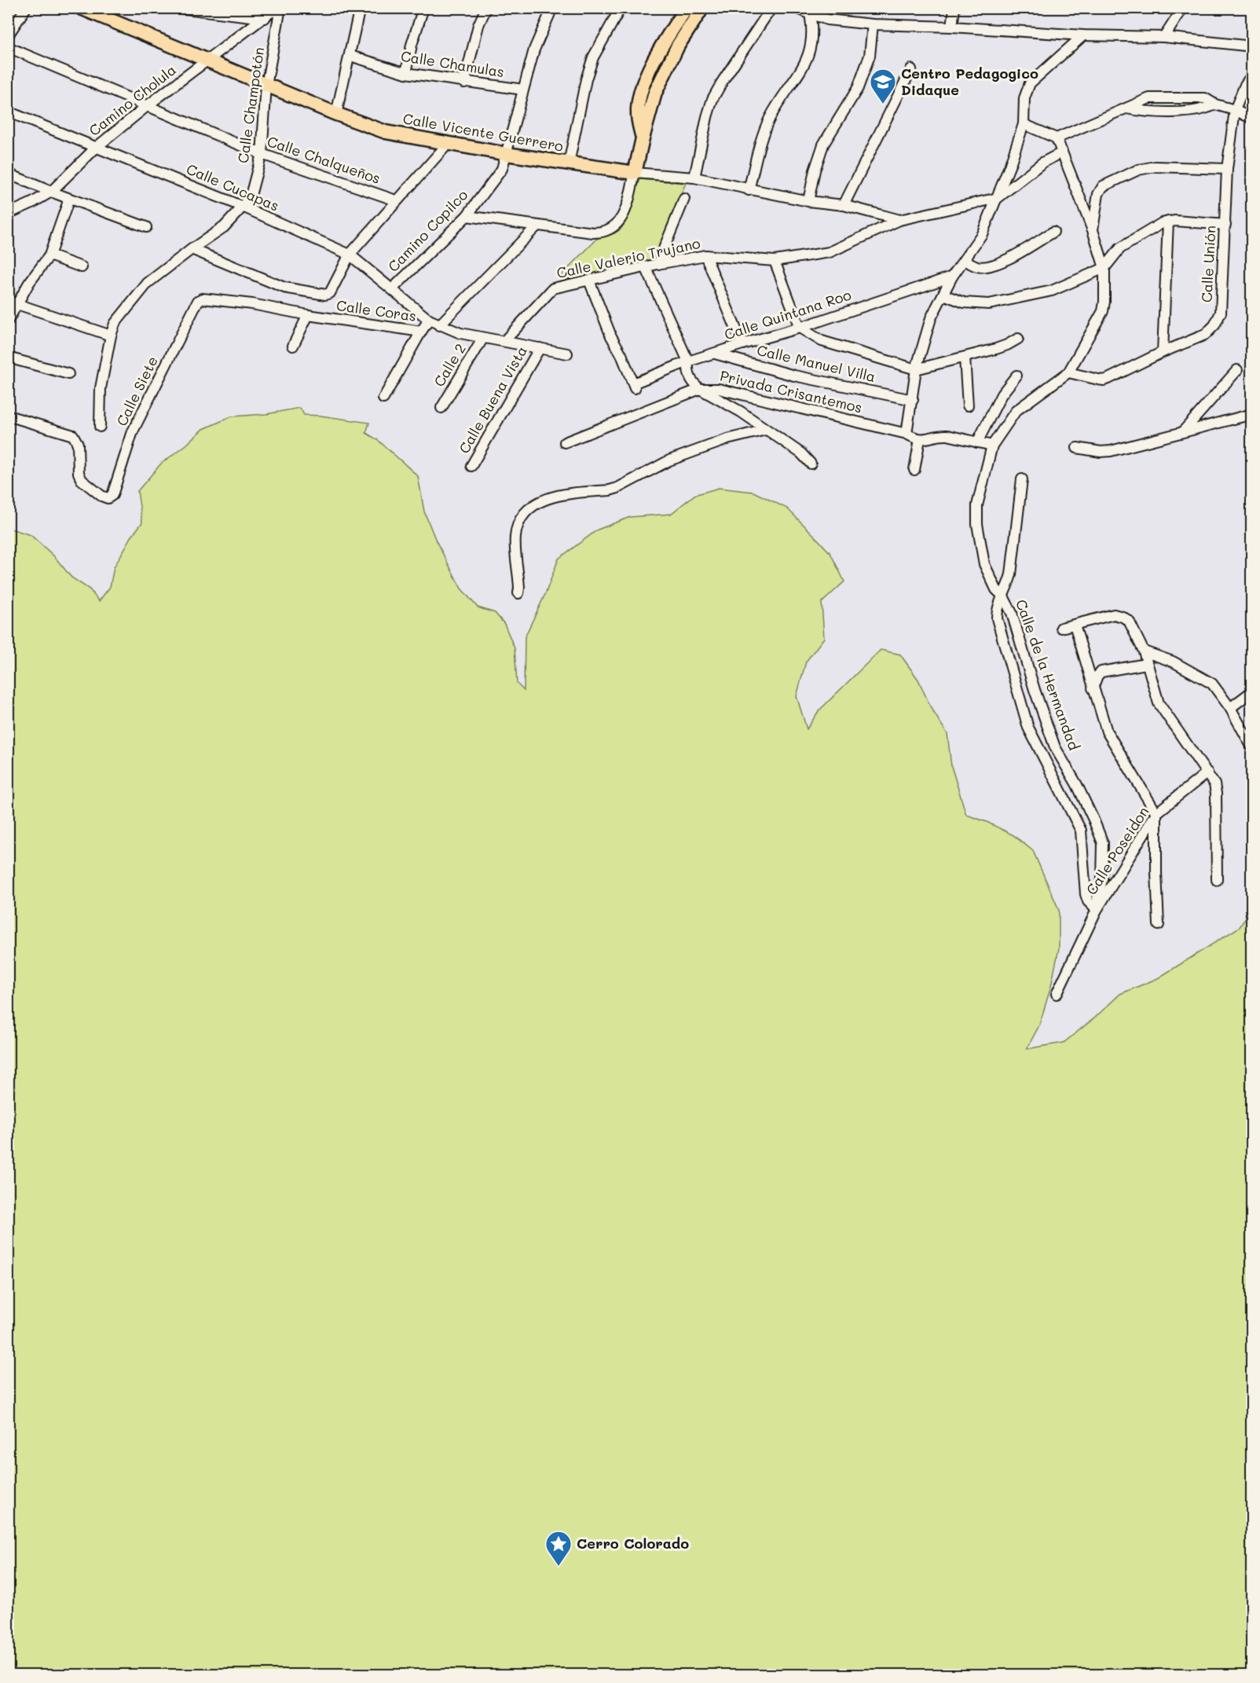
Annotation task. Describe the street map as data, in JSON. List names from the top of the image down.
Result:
{
  "streets": {
    "main road": ["Calle Vicente Guerrero"],
    "street": [
      "Calle Chamulas",
      "Camino Cholula",
      "Calle Champotón",
      "Calle Chalqueños",
      "Calle Cucapas",
      "Camino Copilco",
      "Calle Valerio Trujano",
      "Calle Unión",
      "Calle Coras",
      "Calle Quintana Roo",
      "Calle Manuel Villa",
      "Calle 2",
      "Calle Siete",
      "Privada Crisantemos",
      "Calle Buena Vista",
      "Calle de la Hermandad",
      "Calle Poseidon"
    ]
  },
  "crossings": [
    ["Calle Chamulas", "Camino Copilco"],
    ["Camino Cholula", "Calle Vicente Guerrero"],
    ["Camino Cholula", "Calle Chalqueños"],
    ["Camino Cholula", "Calle Cucapas"],
    ["Calle Champotón", "Calle Vicente Guerrero"],
    ["Calle Champotón", "Calle Chalqueños"],
    ["Calle Champotón", "Calle Cucapas"],
    ["Calle Champotón", "Calle Coras"],
    ["Calle Vicente Guerrero", "Camino Copilco"],
    ["Calle Vicente Guerrero", "Calle Valerio Trujano"],
    ["Calle Cucapas", "Camino Copilco"],
    ["Calle Cucapas", "Calle Coras"],
    ["Calle Valerio Trujano", "Calle Coras"],
    ["Calle Valerio Trujano", "Calle Quintana Roo"],
    ["Calle Valerio Trujano", "Calle Manuel Villa"],
    ["Calle Coras", "Calle 2"],
    ["Calle Coras", "Calle Siete"],
    ["Calle Coras", "Calle Buena Vista"],
    ["Calle Quintana Roo", "Calle Manuel Villa"],
    ["Calle de la Hermandad", "Calle Poseidon"]
  ],
  "places": {
    "school or university": ["Centro Pedagogico Didaque"],
    "place": ["Cerro Colorado"]
  }
}
